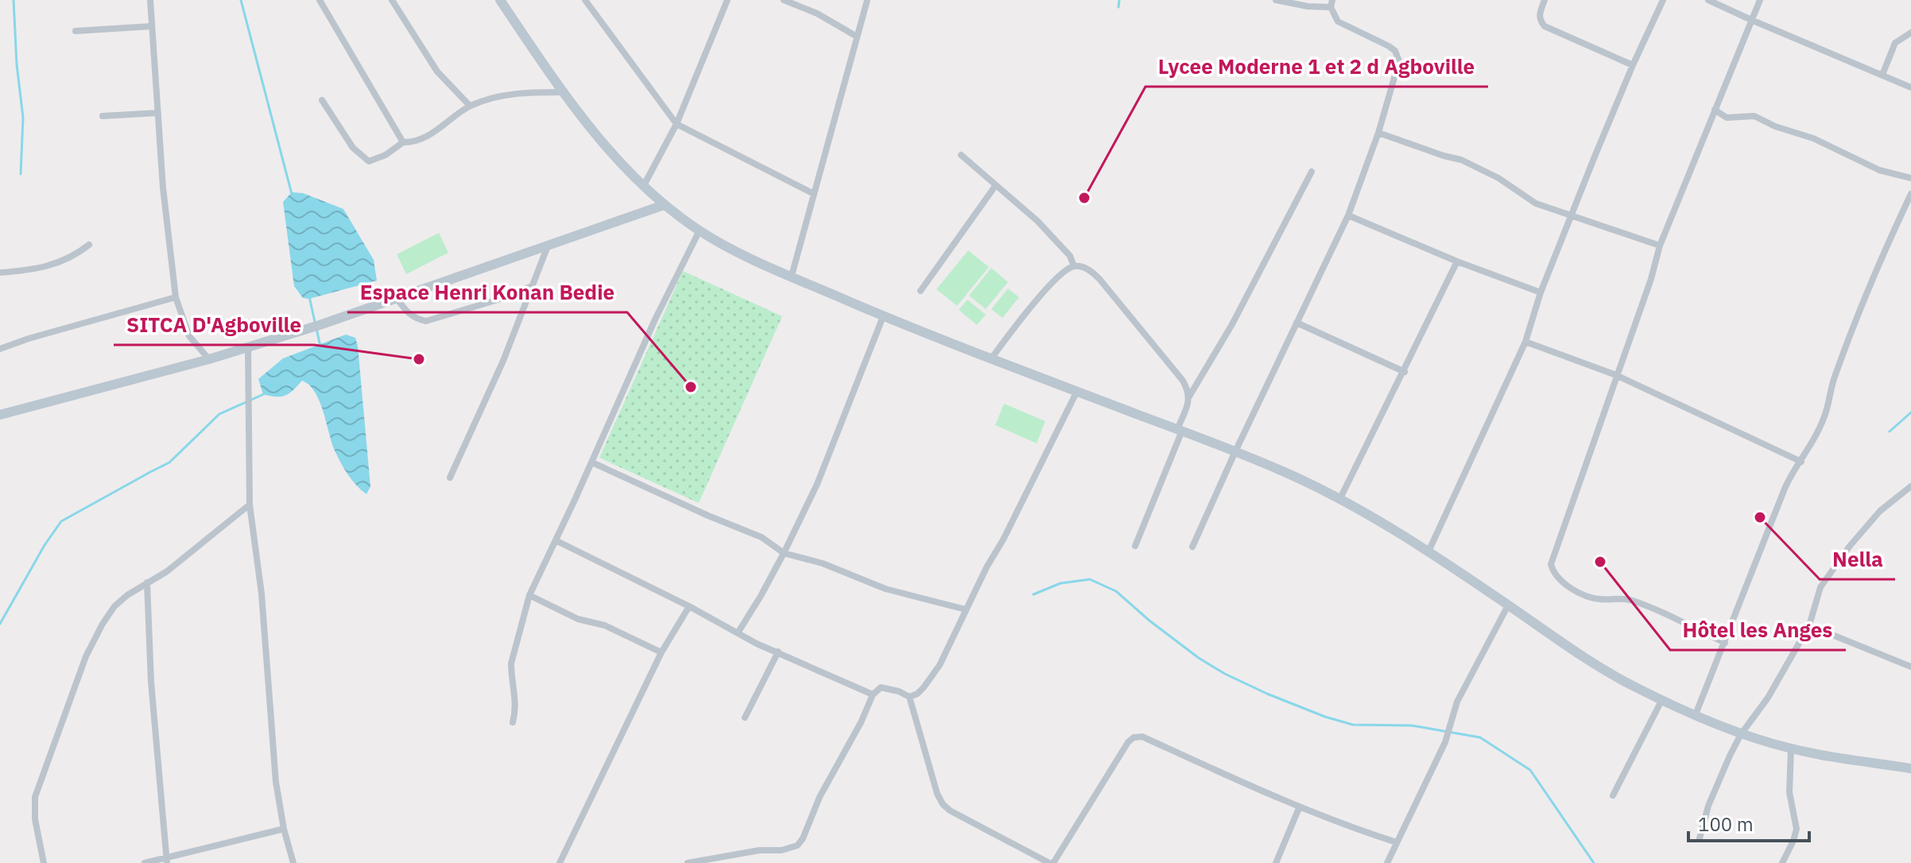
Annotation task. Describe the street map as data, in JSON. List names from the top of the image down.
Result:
{
  "places": [
    "Lycee Moderne 1 et 2 d Agboville",
    "SITCA D'Agboville",
    "Espace Henri Konan Bedie",
    "Nella",
    "Hôtel les Anges"
  ],
  "scale_bar": "100 m"
}
